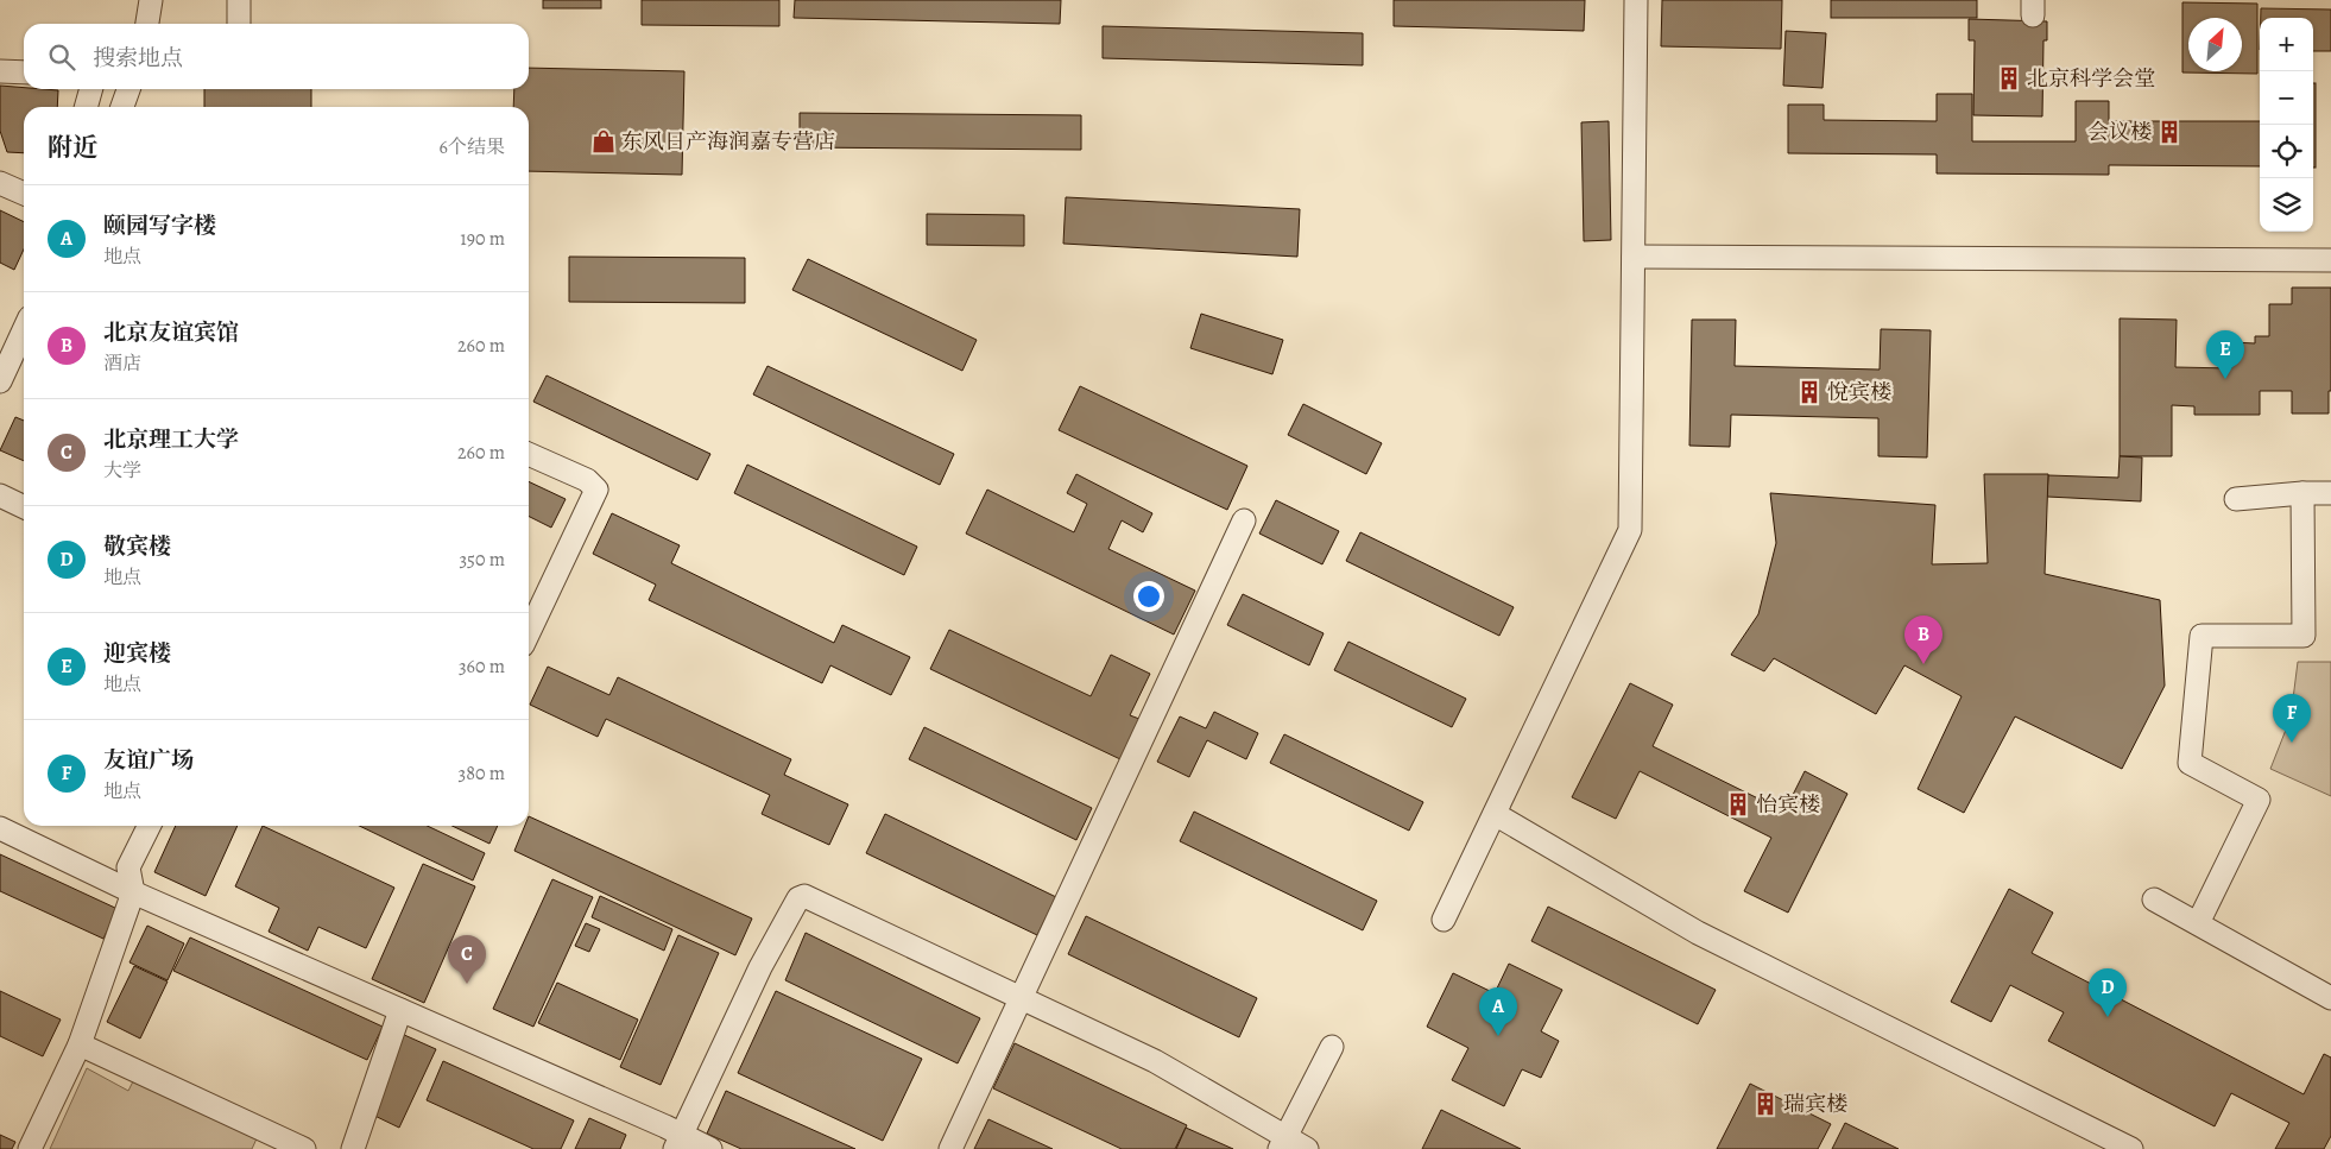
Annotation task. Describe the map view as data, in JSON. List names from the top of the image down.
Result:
{
  "places": {
    "building": [
      "北京科学会堂",
      "会议楼",
      "悅宾楼",
      "怡宾楼",
      "瑞宾楼"
    ],
    "shop": ["东风日产海润嘉专营店"]
  },
  "north": "top right",
  "page": {
    "map_buttons": ["+", "−"],
    "search": "搜索地点",
    "heading": ["附近", "6个结果"],
    "list": [
      {
        "mark": "A",
        "name": "颐园写字楼",
        "note": "地点",
        "value": "190 m"
      },
      {
        "mark": "B",
        "name": "北京友谊宾馆",
        "note": "酒店",
        "value": "260 m"
      },
      {
        "mark": "C",
        "name": "北京理工大学",
        "note": "大学",
        "value": "260 m"
      },
      {
        "mark": "D",
        "name": "敬宾楼",
        "note": "地点",
        "value": "350 m"
      },
      {
        "mark": "E",
        "name": "迎宾楼",
        "note": "地点",
        "value": "360 m"
      },
      {
        "mark": "F",
        "name": "友谊广场",
        "note": "地点",
        "value": "380 m"
      }
    ],
    "pins": [
      "E",
      "B",
      "F",
      "C",
      "D",
      "A"
    ]
  }
}
